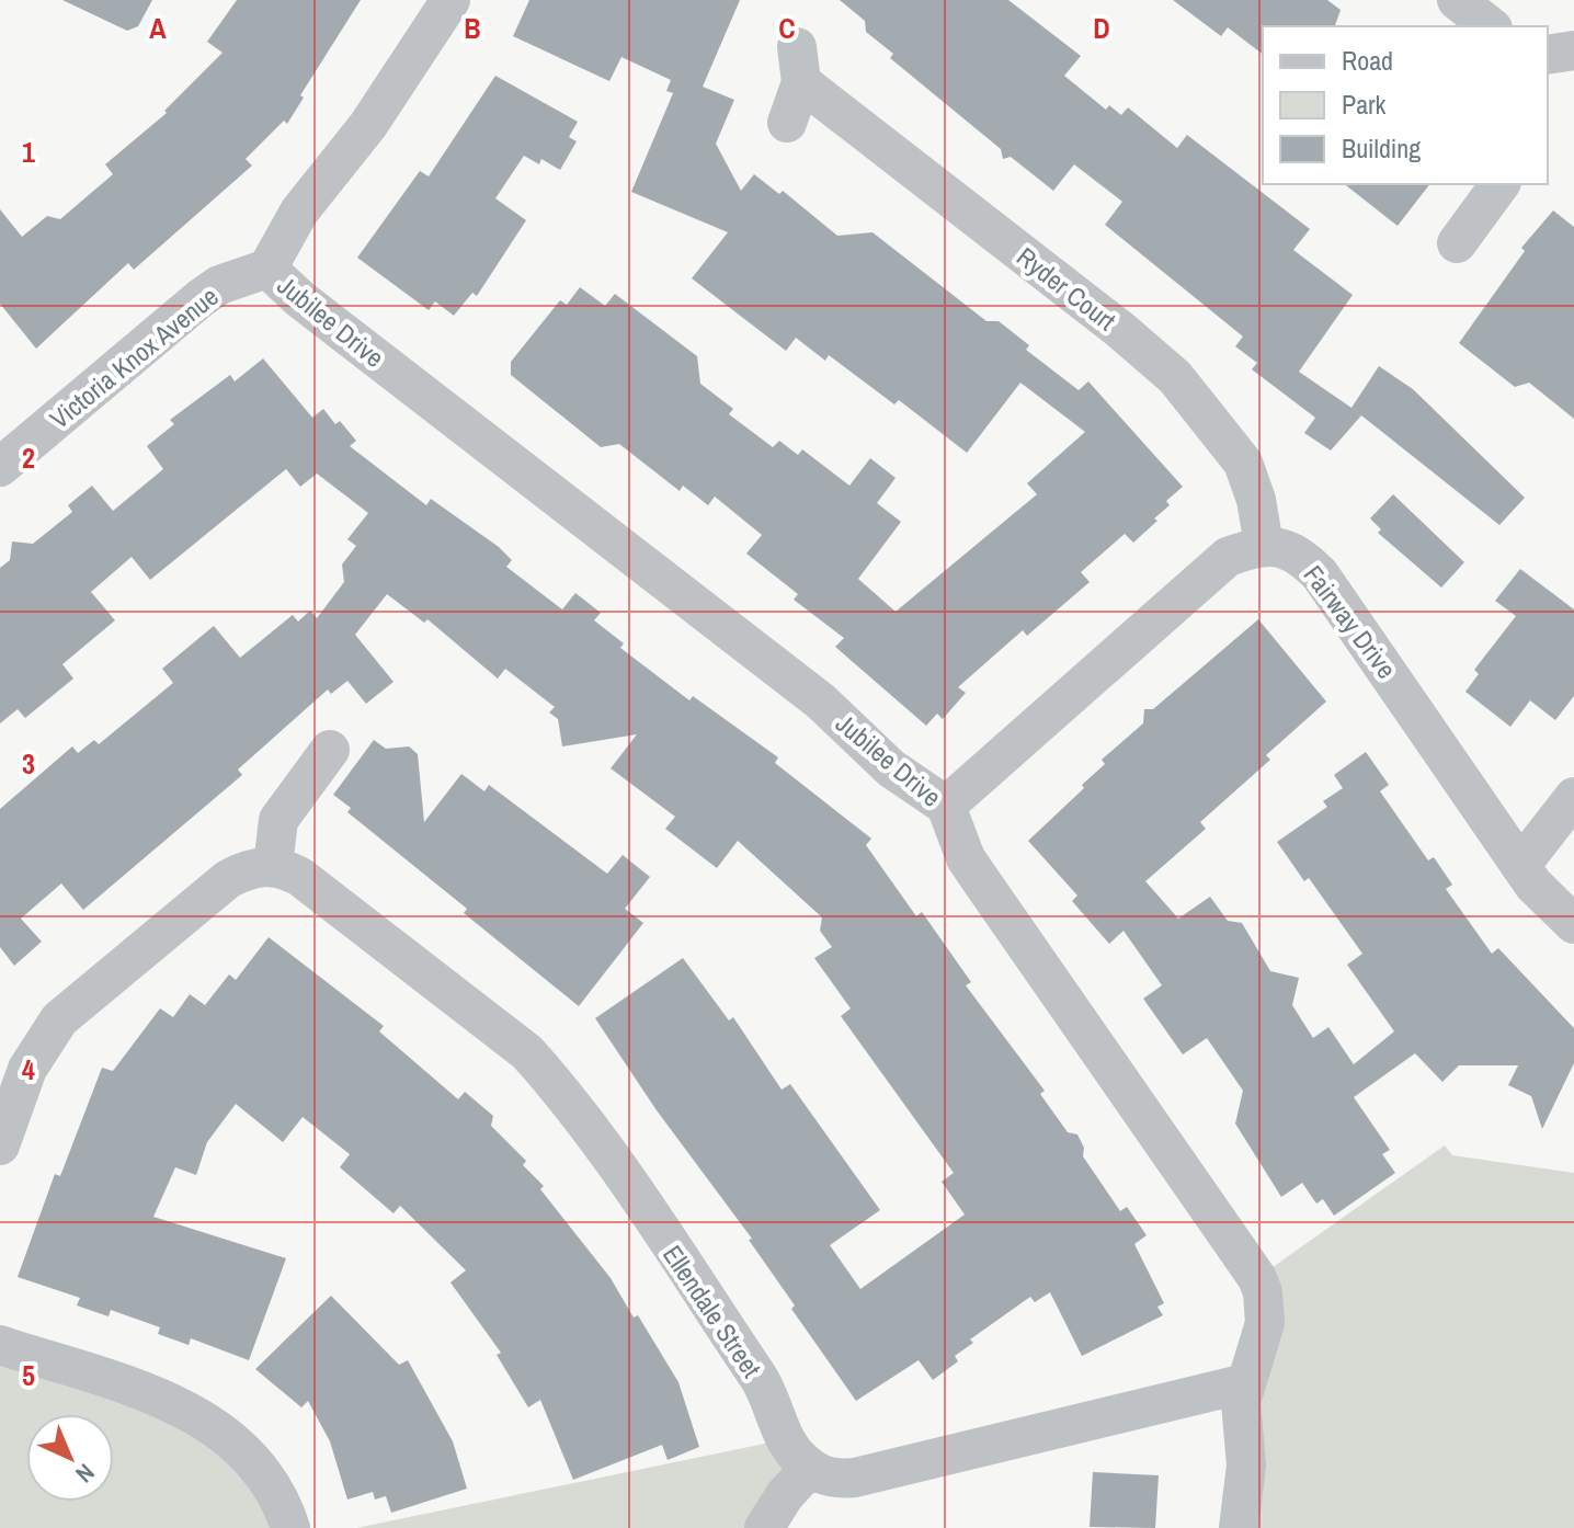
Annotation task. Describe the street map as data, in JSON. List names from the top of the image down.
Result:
{
  "streets": {
    "street": [
      "Ryder Court",
      "Jubilee Drive",
      "Victoria Knox Avenue",
      "Fairway Drive",
      "Ellendale Street"
    ]
  },
  "crossings": [
    ["Ryder Court", "Fairway Drive"],
    ["Jubilee Drive", "Victoria Knox Avenue"]
  ],
  "legend": ["Road", "Park", "Building"],
  "north": "bottom right",
  "grid": {
    "columns": [
      "A",
      "B",
      "C",
      "D"
    ],
    "rows": [
      "1",
      "2",
      "3",
      "4",
      "5"
    ]
  }
}
